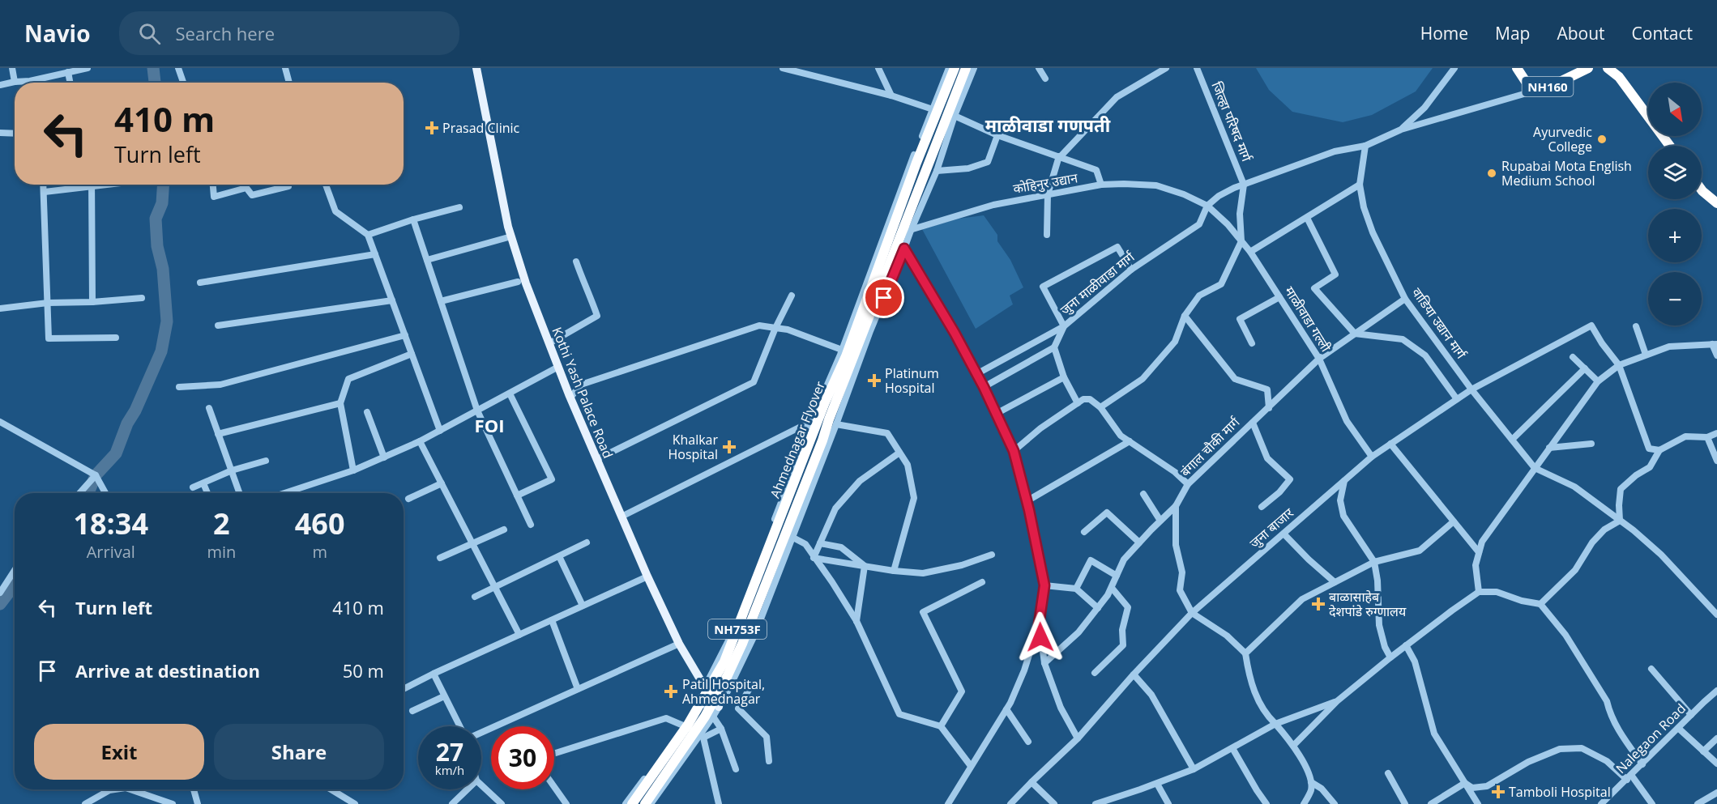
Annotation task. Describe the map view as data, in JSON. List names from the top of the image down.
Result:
{
  "streets": {
    "highway": ["NH160", "Ahmednagar Flyover", "NH753F"],
    "main road": ["Kothi Yash Palace Road"],
    "street": [
      "जिल्हा परिषद मार्ग",
      "कोहिनुर उद्यान",
      "जुना माळीवाडा मार्ग",
      "माळीवाडा गल्ली",
      "वाडिया उद्यान मार्ग",
      "बंगाल चौकी मार्ग",
      "जुना बाजार",
      "Nalegaon Road"
    ]
  },
  "crossings": [
    ["कोहिनुर उद्यान", "जुना माळीवाडा मार्ग"],
    ["कोहिनुर उद्यान", "माळीवाडा गल्ली"],
    ["जुना माळीवाडा मार्ग", "माळीवाडा गल्ली"],
    ["माळीवाडा गल्ली", "बंगाल चौकी मार्ग"],
    ["माळीवाडा गल्ली", "जुना बाजार"],
    ["वाडिया उद्यान मार्ग", "बंगाल चौकी मार्ग"],
    ["वाडिया उद्यान मार्ग", "जुना बाजार"]
  ],
  "districts": ["माळीवाडा गणपती", "FOI"],
  "places": {
    "health": [
      "Prasad Clinic",
      "Platinum Hospital",
      "Khalkar Hospital",
      "बाळासाहेब देशपांडे रुग्णालय",
      "Patil Hospital, Ahmednagar",
      "Tamboli Hospital"
    ],
    "other": ["Ayurvedic College", "Rupabai Mota English Medium School"]
  },
  "north": "bottom right",
  "page": {
    "header": "Navio",
    "search": "Search here",
    "nav": [
      "Home",
      "Map",
      "About",
      "Contact"
    ],
    "map_buttons": ["+", "−"],
    "turn": ["410 m", "Turn left"],
    "eta": [
      "18:34",
      "Arrival",
      "2",
      "min",
      "460",
      "m"
    ],
    "list": [
      {
        "name": "Turn left",
        "value": "410 m"
      },
      {
        "name": "Arrive at destination",
        "value": "50 m"
      }
    ],
    "buttons": ["Exit", "Share"],
    "speed": "27 km/h",
    "limit": "30"
  }
}
